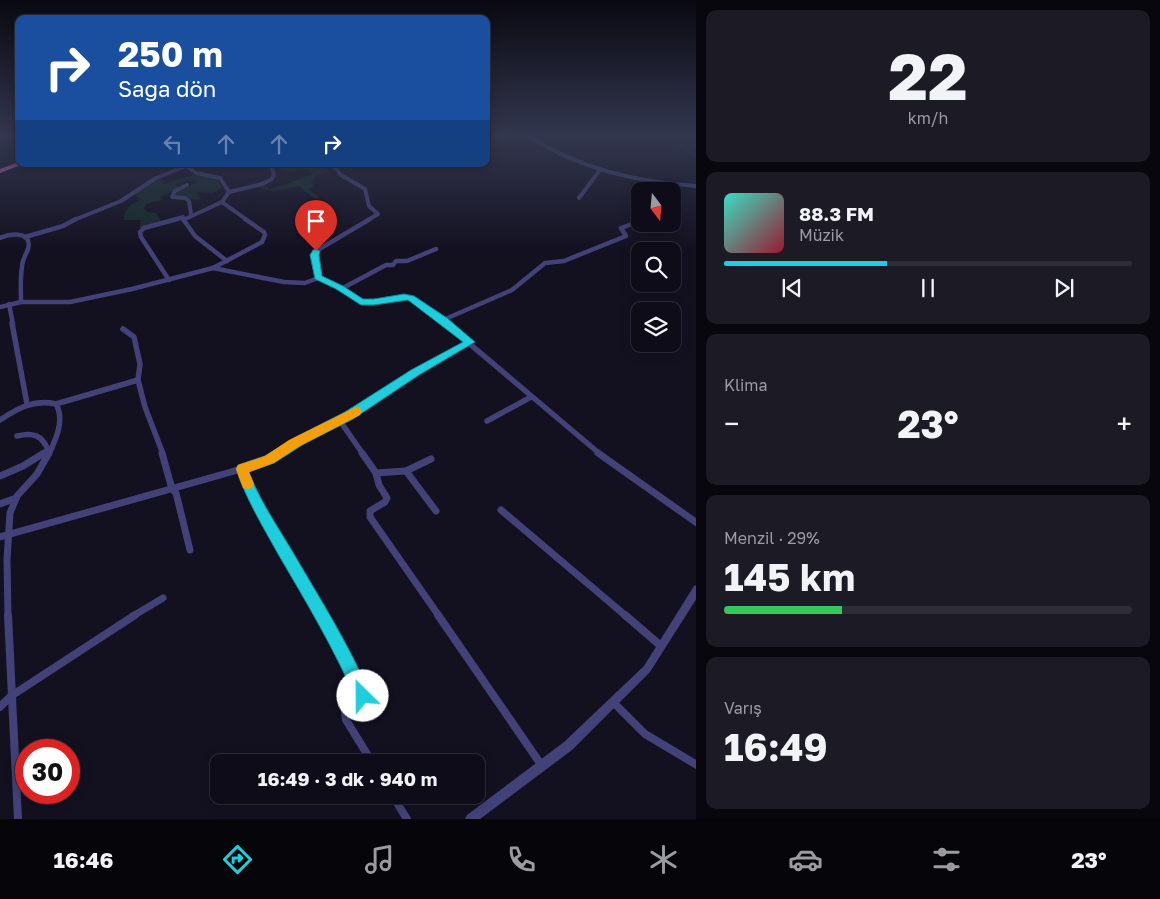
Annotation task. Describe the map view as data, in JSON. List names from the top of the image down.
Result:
{
  "north": "bottom",
  "page": {
    "tile": [
      ["22", "km/h"],
      "Klima",
      ["Menzil · 29%", "145 km"],
      ["Varış", "16:49"]
    ],
    "turn": ["250 m", "Sağa dön"],
    "song": ["88.3 FM", "Müzik"],
    "heat": ["−", "23°", "+"],
    "limit": "30",
    "trip": "16:49 · 3 dk · 940 m",
    "tabs": ["16:46", "23°"]
  }
}
